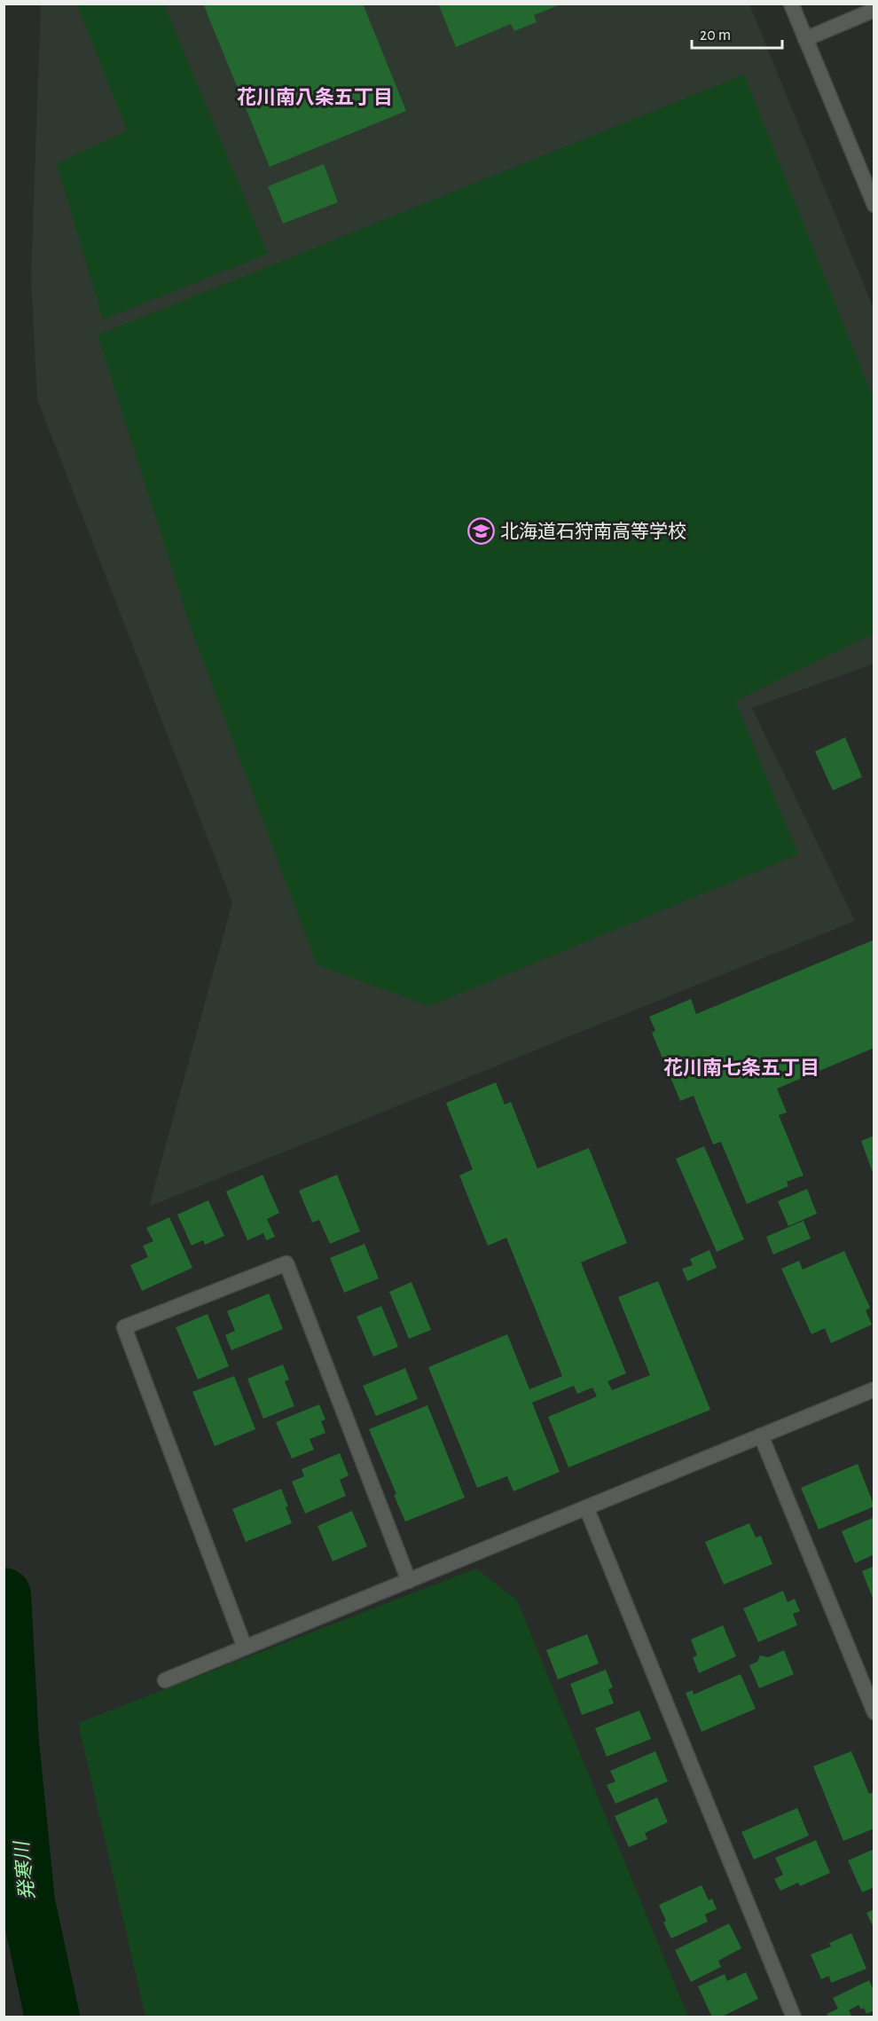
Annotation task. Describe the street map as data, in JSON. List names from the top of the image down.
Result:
{
  "districts": ["花川南八条五丁目", "花川南七条五丁目"],
  "water": ["発寒川"],
  "places": {
    "school or university": ["北海道石狩南高等学校"]
  },
  "scale_bar": "20 m"
}
